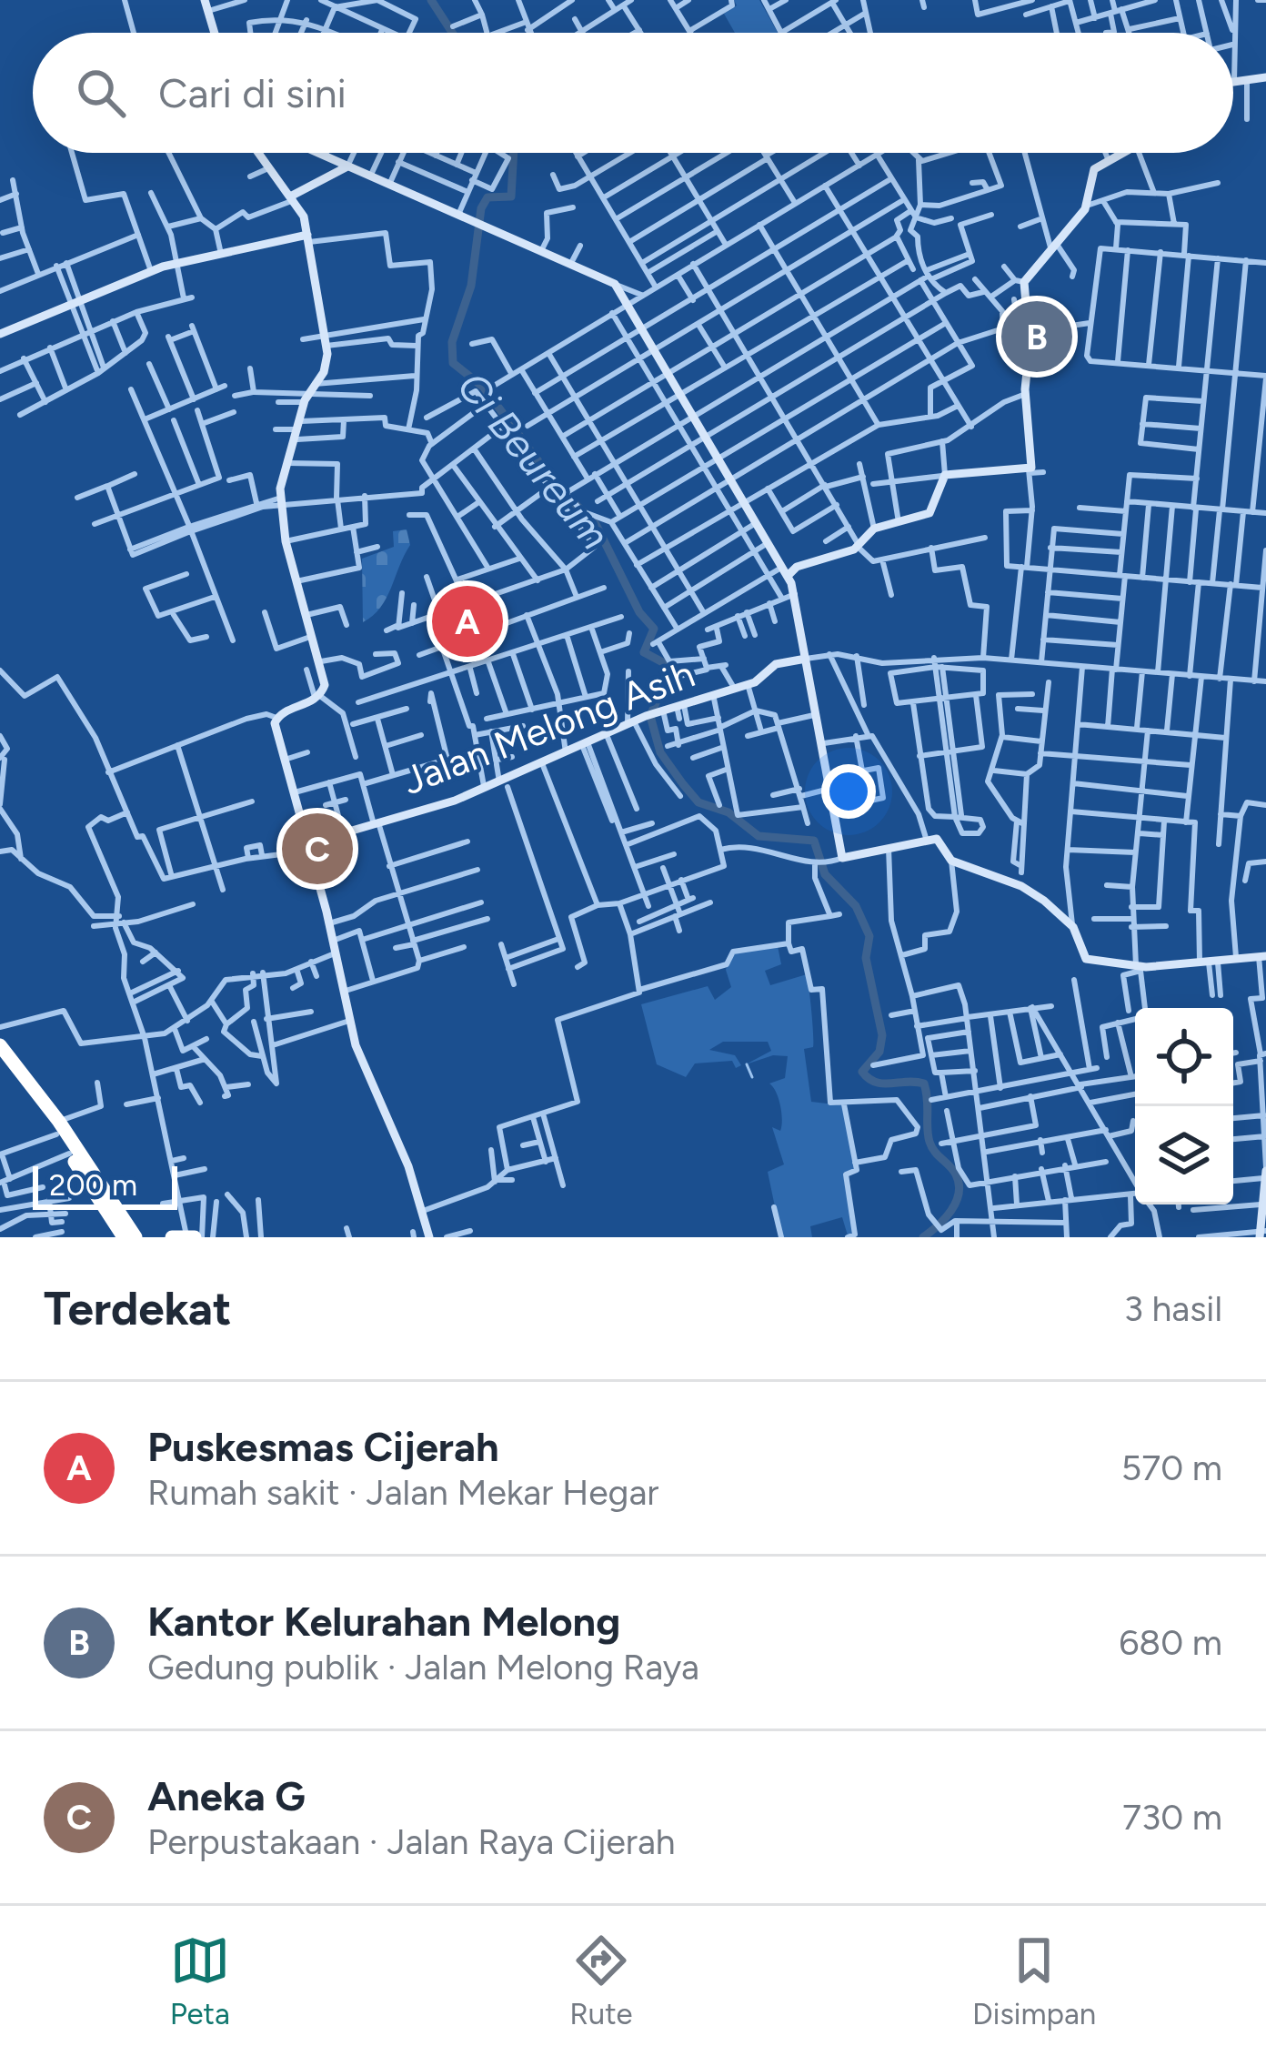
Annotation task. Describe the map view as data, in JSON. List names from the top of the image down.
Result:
{
  "streets": {
    "main road": ["Jalan Melong Asih"]
  },
  "water": ["Ci Beureum"],
  "scale_bar": "200 m",
  "page": {
    "search": "Cari di sini",
    "pins": ["B", "A", "C"],
    "scale": "200 m",
    "heading": ["Terdekat", "3 hasil"],
    "list": [
      {
        "mark": "A",
        "name": "Puskesmas Cijerah",
        "note": "Rumah sakit · Jalan Mekar Hegar",
        "value": "570 m"
      },
      {
        "mark": "B",
        "name": "Kantor Kelurahan Melong",
        "note": "Gedung publik · Jalan Melong Raya",
        "value": "680 m"
      },
      {
        "mark": "C",
        "name": "Aneka G",
        "note": "Perpustakaan · Jalan Raya Cijerah",
        "value": "730 m"
      }
    ],
    "nav": ["Peta", "Rute", "Disimpan"]
  }
}
